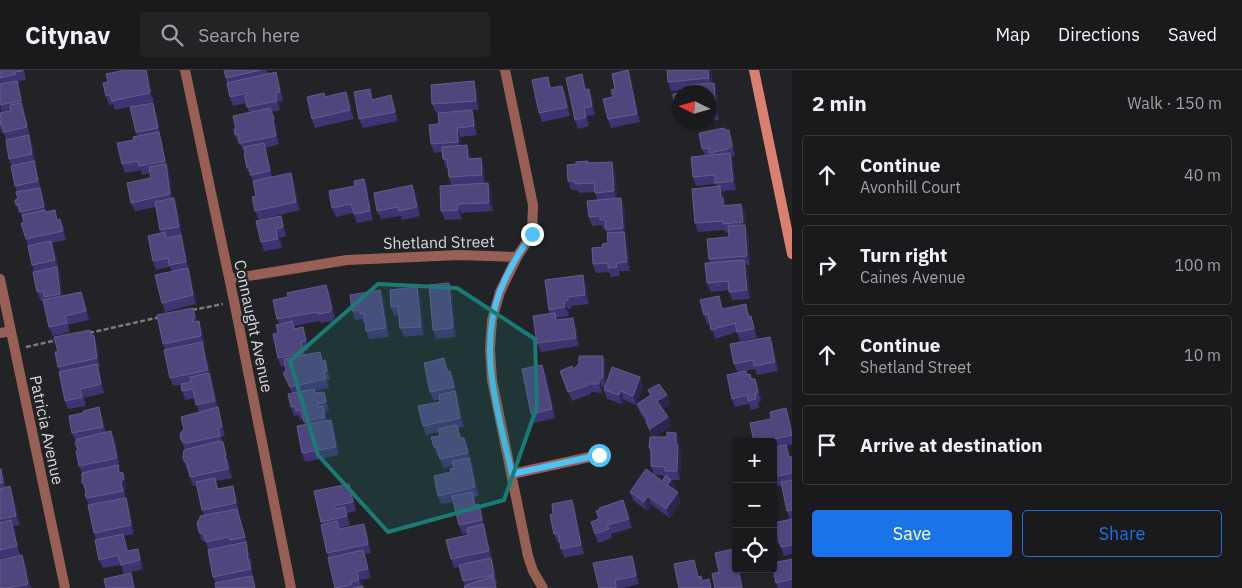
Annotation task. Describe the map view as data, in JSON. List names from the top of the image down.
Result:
{
  "streets": {
    "street": ["Shetland Street", "Connaught Avenue", "Patricia Avenue"]
  },
  "crossings": [
    ["Shetland Street", "Connaught Avenue"]
  ],
  "north": "left",
  "page": {
    "header": "Citynav",
    "search": "Search here",
    "nav": ["Map", "Directions", "Saved"],
    "heading": ["2 min", "Walk · 150 m"],
    "list": [
      ["Continue", "Avonhill Court", "40 m"],
      ["Turn right", "Caines Avenue", "100 m"],
      ["Continue", "Shetland Street", "10 m"],
      "Arrive at destination"
    ],
    "map_buttons": ["+", "−"],
    "buttons": ["Save", "Share"]
  }
}
